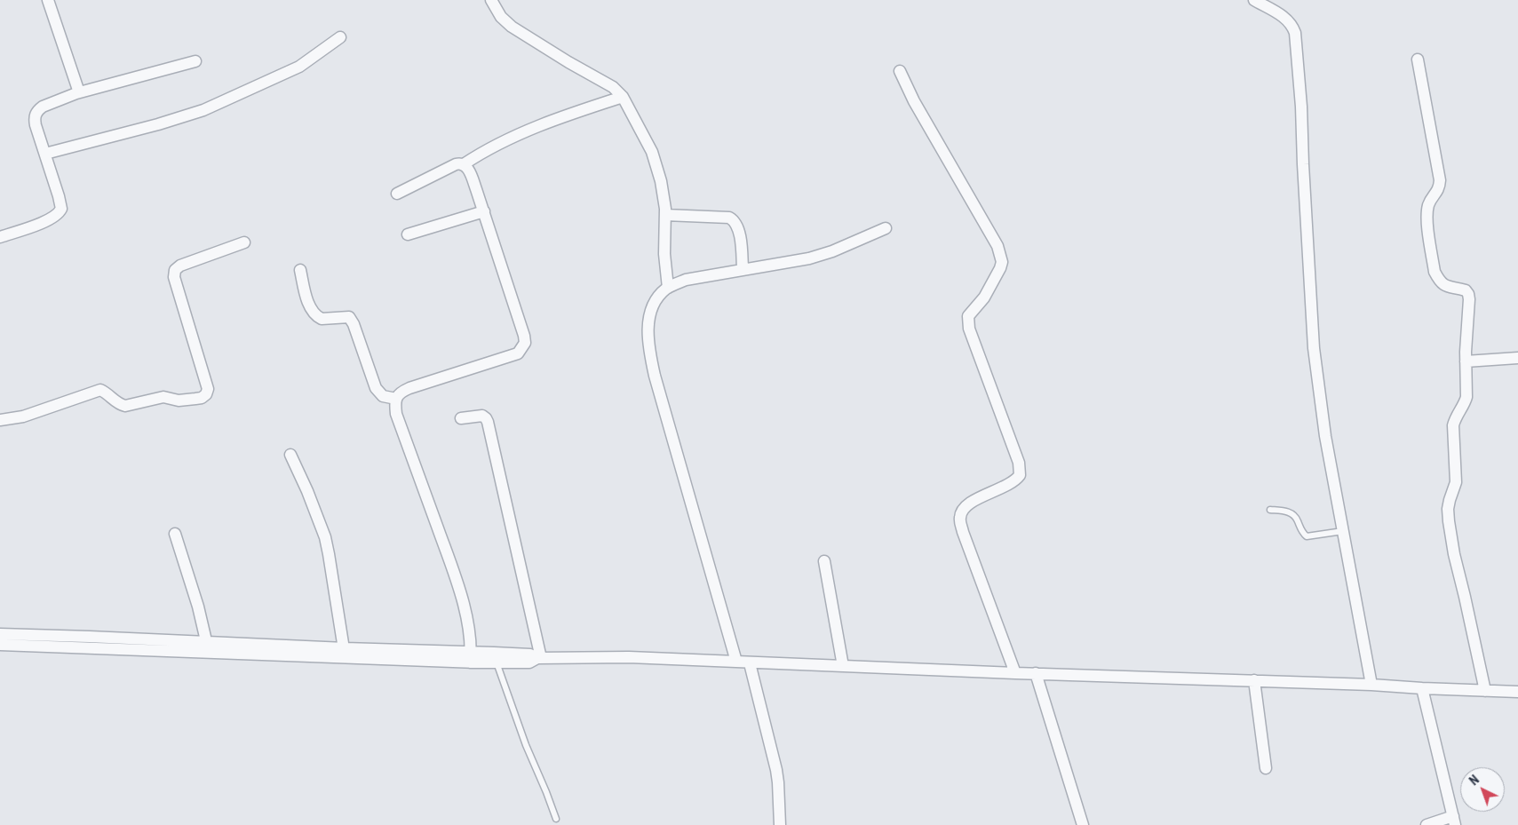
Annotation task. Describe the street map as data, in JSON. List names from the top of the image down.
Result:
{
  "north": "top left"
}
